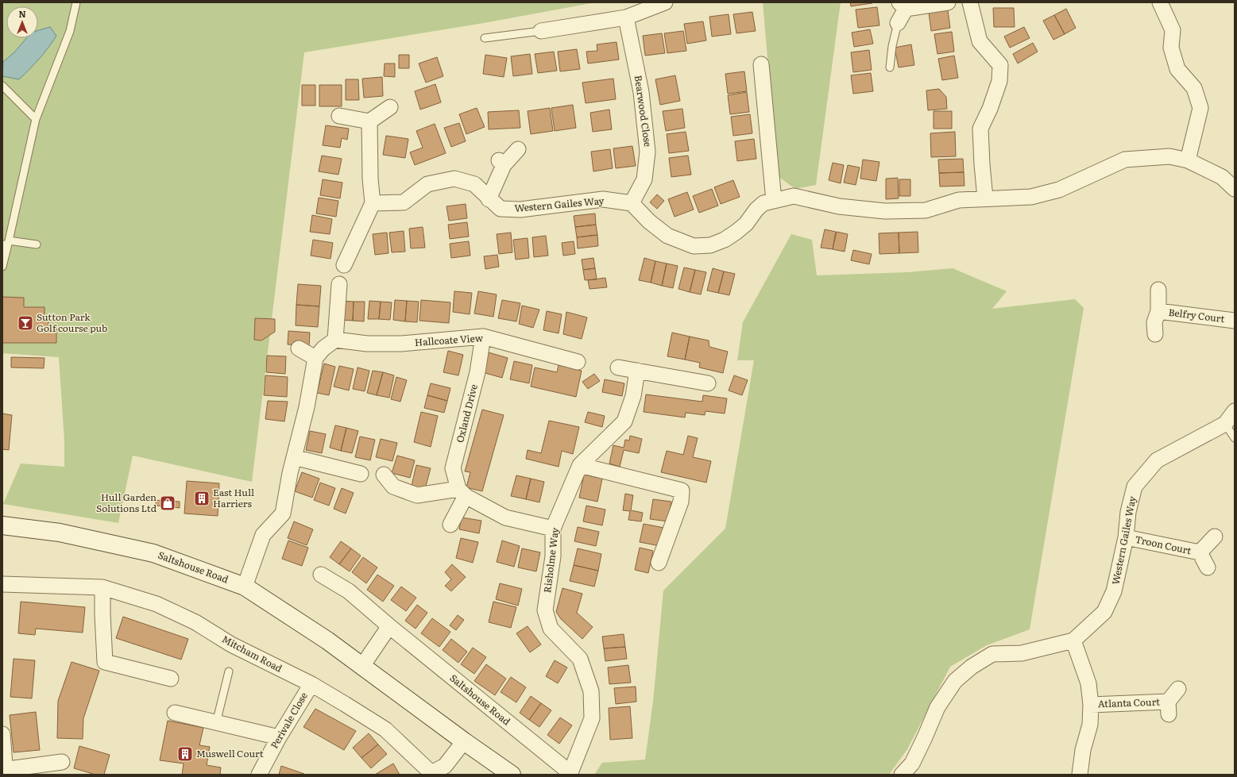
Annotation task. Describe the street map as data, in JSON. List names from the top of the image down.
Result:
{
  "streets": {
    "main road": ["Saltshouse Road"],
    "street": [
      "Bearwood Close",
      "Western Gailes Way",
      "Belfry Court",
      "Hallcoate View",
      "Oxland Drive",
      "Troon Court",
      "Risholme Way",
      "Mitcham Road",
      "Atlanta Court",
      "Perivale Close"
    ]
  },
  "crossings": [
    ["Bearwood Close", "Western Gailes Way"],
    ["Western Gailes Way", "Troon Court"],
    ["Hallcoate View", "Oxland Drive"],
    ["Risholme Way", "Saltshouse Road"],
    ["Saltshouse Road", "Mitcham Road"],
    ["Mitcham Road", "Perivale Close"]
  ],
  "places": {
    "bar": ["Sutton Park Golf course pub"],
    "building": ["East Hull Harriers", "Muswell Court"],
    "shop": ["Hull Garden Solutions Ltd"]
  },
  "north": "top"
}
